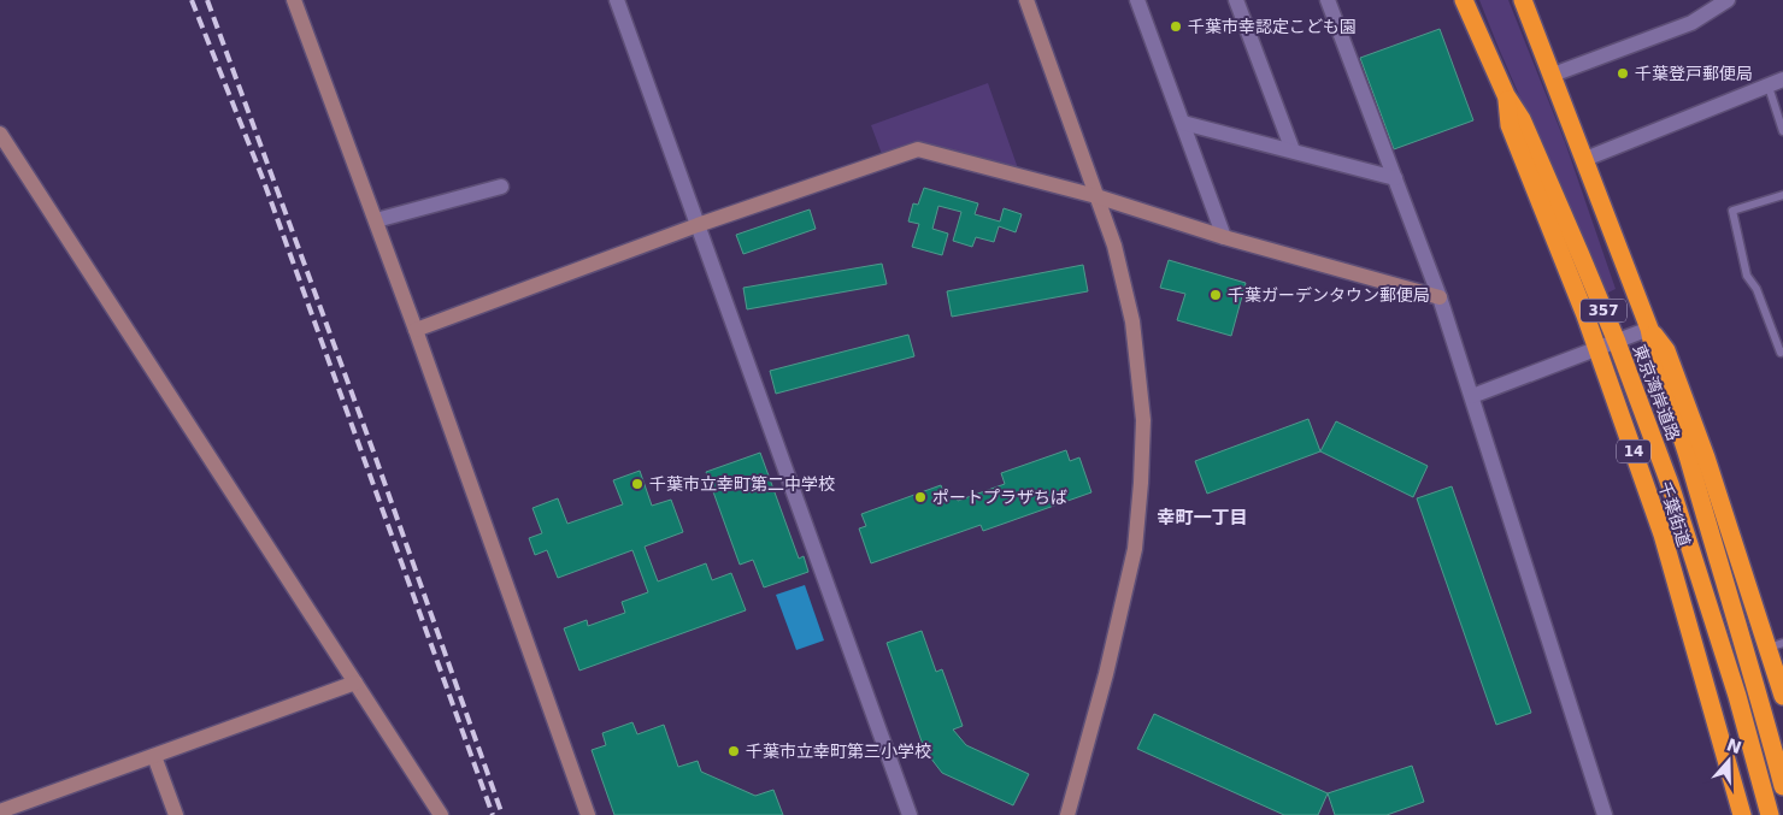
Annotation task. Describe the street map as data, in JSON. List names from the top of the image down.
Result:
{
  "streets": {
    "highway": [
      "357",
      "東京湾岸道路",
      "14",
      "千葉街道"
    ]
  },
  "crossings": [
    ["東京湾岸道路", "千葉街道"]
  ],
  "districts": ["幸町一丁目"],
  "places": [
    "千葉市幸認定こども園",
    "千葉登戸郵便局",
    "千葉ガーデンタウン郵便局",
    "千葉市立幸町第二中学校",
    "ポートプラザちば",
    "千葉市立幸町第三小学校"
  ],
  "north": "top"
}
